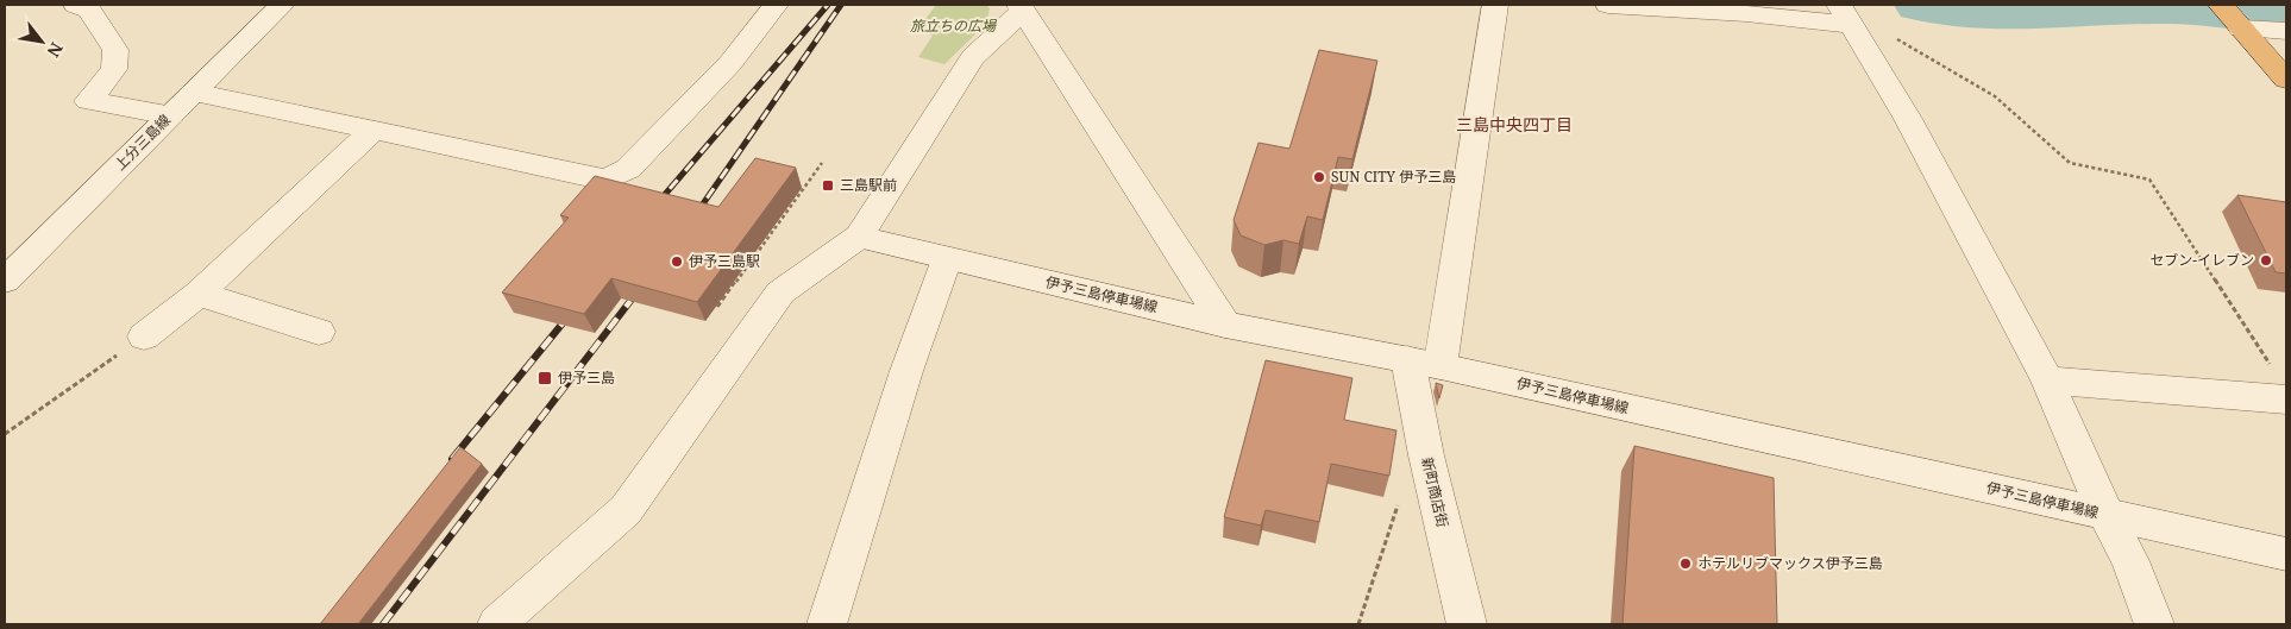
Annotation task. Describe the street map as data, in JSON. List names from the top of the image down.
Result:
{
  "streets": {
    "street": ["上分三島線", "伊予三島停車場線", "新町商店街"]
  },
  "crossings": [
    ["伊予三島停車場線", "新町商店街"]
  ],
  "districts": ["三島中央四丁目"],
  "parks": ["旅立ちの広場"],
  "places": {
    "other": [
      "SUN CITY 伊予三島",
      "セブン-イレブン",
      "伊予三島駅",
      "ホテルリブマックス伊予三島"
    ],
    "transit": ["三島駅前", "伊予三島"]
  },
  "north": "bottom right"
}
